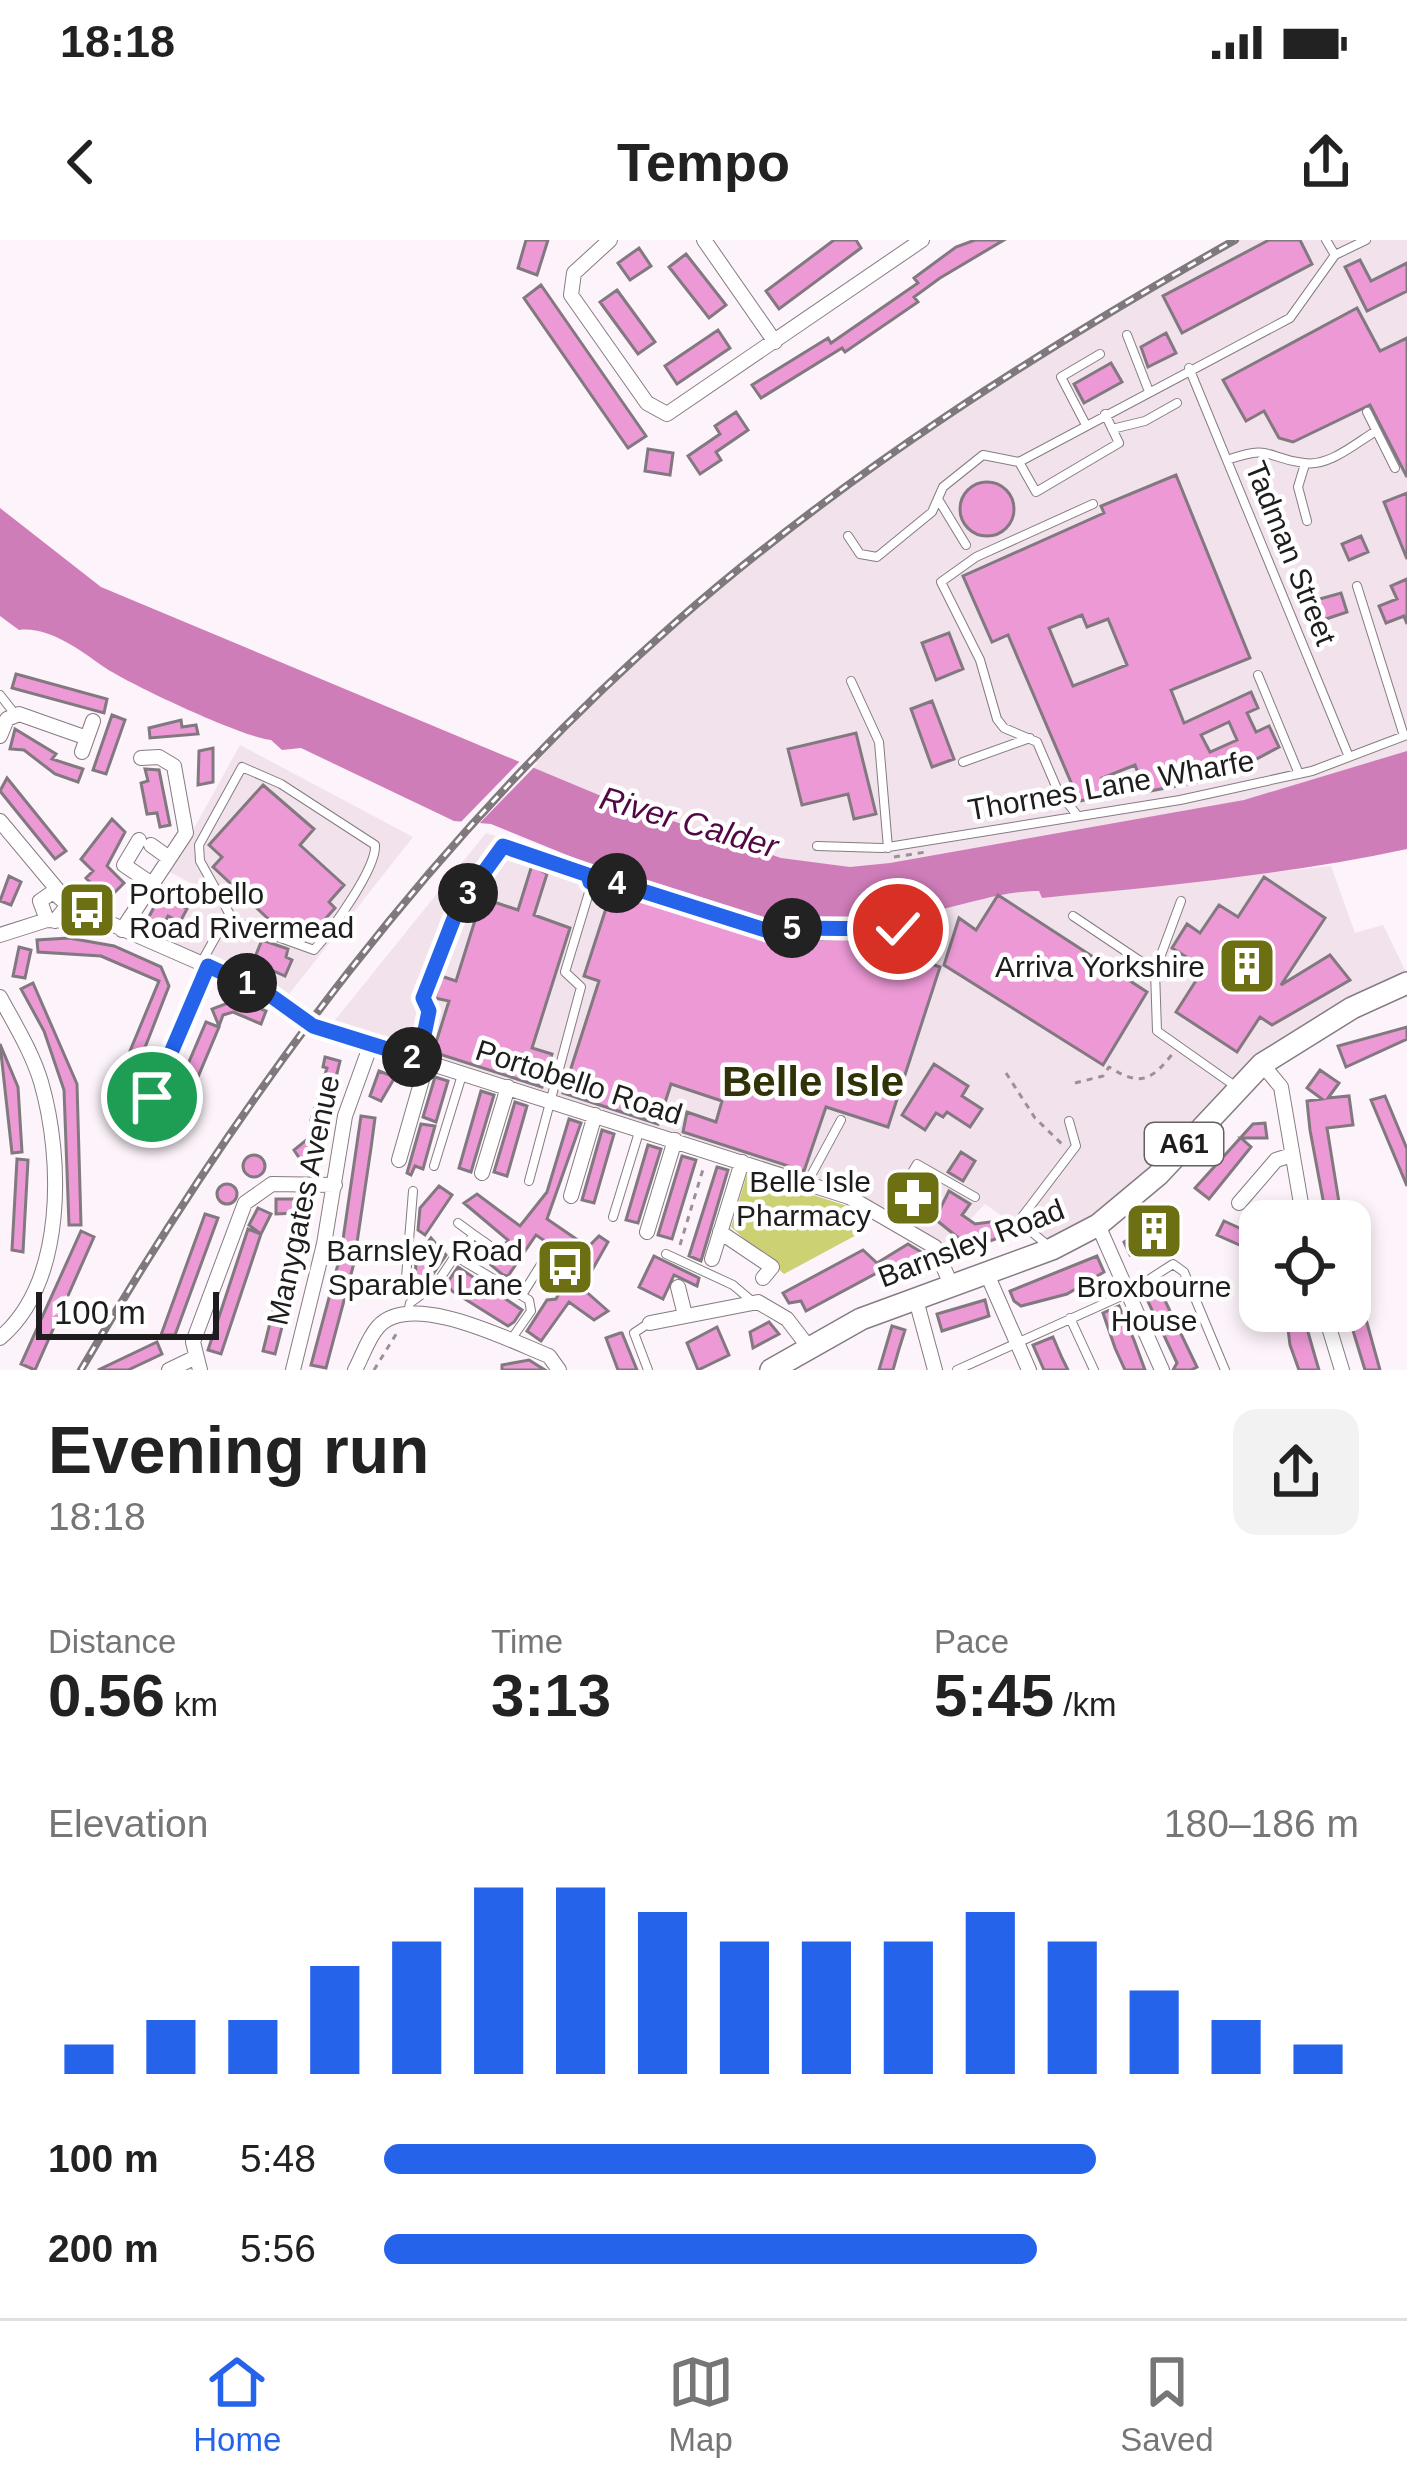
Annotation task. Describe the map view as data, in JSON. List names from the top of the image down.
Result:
{
  "streets": {
    "main road": ["A61", "Barnsley Road"],
    "street": ["Portobello Road", "Manygates Avenue"],
    "lane": ["Tadman Street", "Thornes Lane Wharfe"]
  },
  "crossings": [
    ["Tadman Street", "Thornes Lane Wharfe"],
    ["Portobello Road", "Manygates Avenue"],
    ["Portobello Road", "Barnsley Road"]
  ],
  "districts": ["Belle Isle"],
  "water": ["River Calder"],
  "places": {
    "bus stop": ["Portobello Road Rivermead", "Barnsley Road Sparable Lane"],
    "building": ["Arriva Yorkshire", "Broxbourne House"],
    "pharmacy": ["Belle Isle Pharmacy"]
  },
  "scale_bar": "100 m",
  "page": {
    "status": "18:18",
    "header": "Tempo",
    "pins": [
      "4",
      "3",
      "5",
      "1",
      "2"
    ],
    "scale": "100 m",
    "heading": ["Evening run", "18:18"],
    "stats": [
      ["Distance", "0.56 km"],
      ["Time", "3:13"],
      ["Pace", "5:45 /km"]
    ],
    "chart": ["Elevation", "180–186 m"],
    "list": [
      {
        "name": "100 m",
        "note": "5:48"
      },
      {
        "name": "200 m",
        "note": "5:56"
      }
    ],
    "tabs": ["Home", "Map", "Saved"]
  }
}
